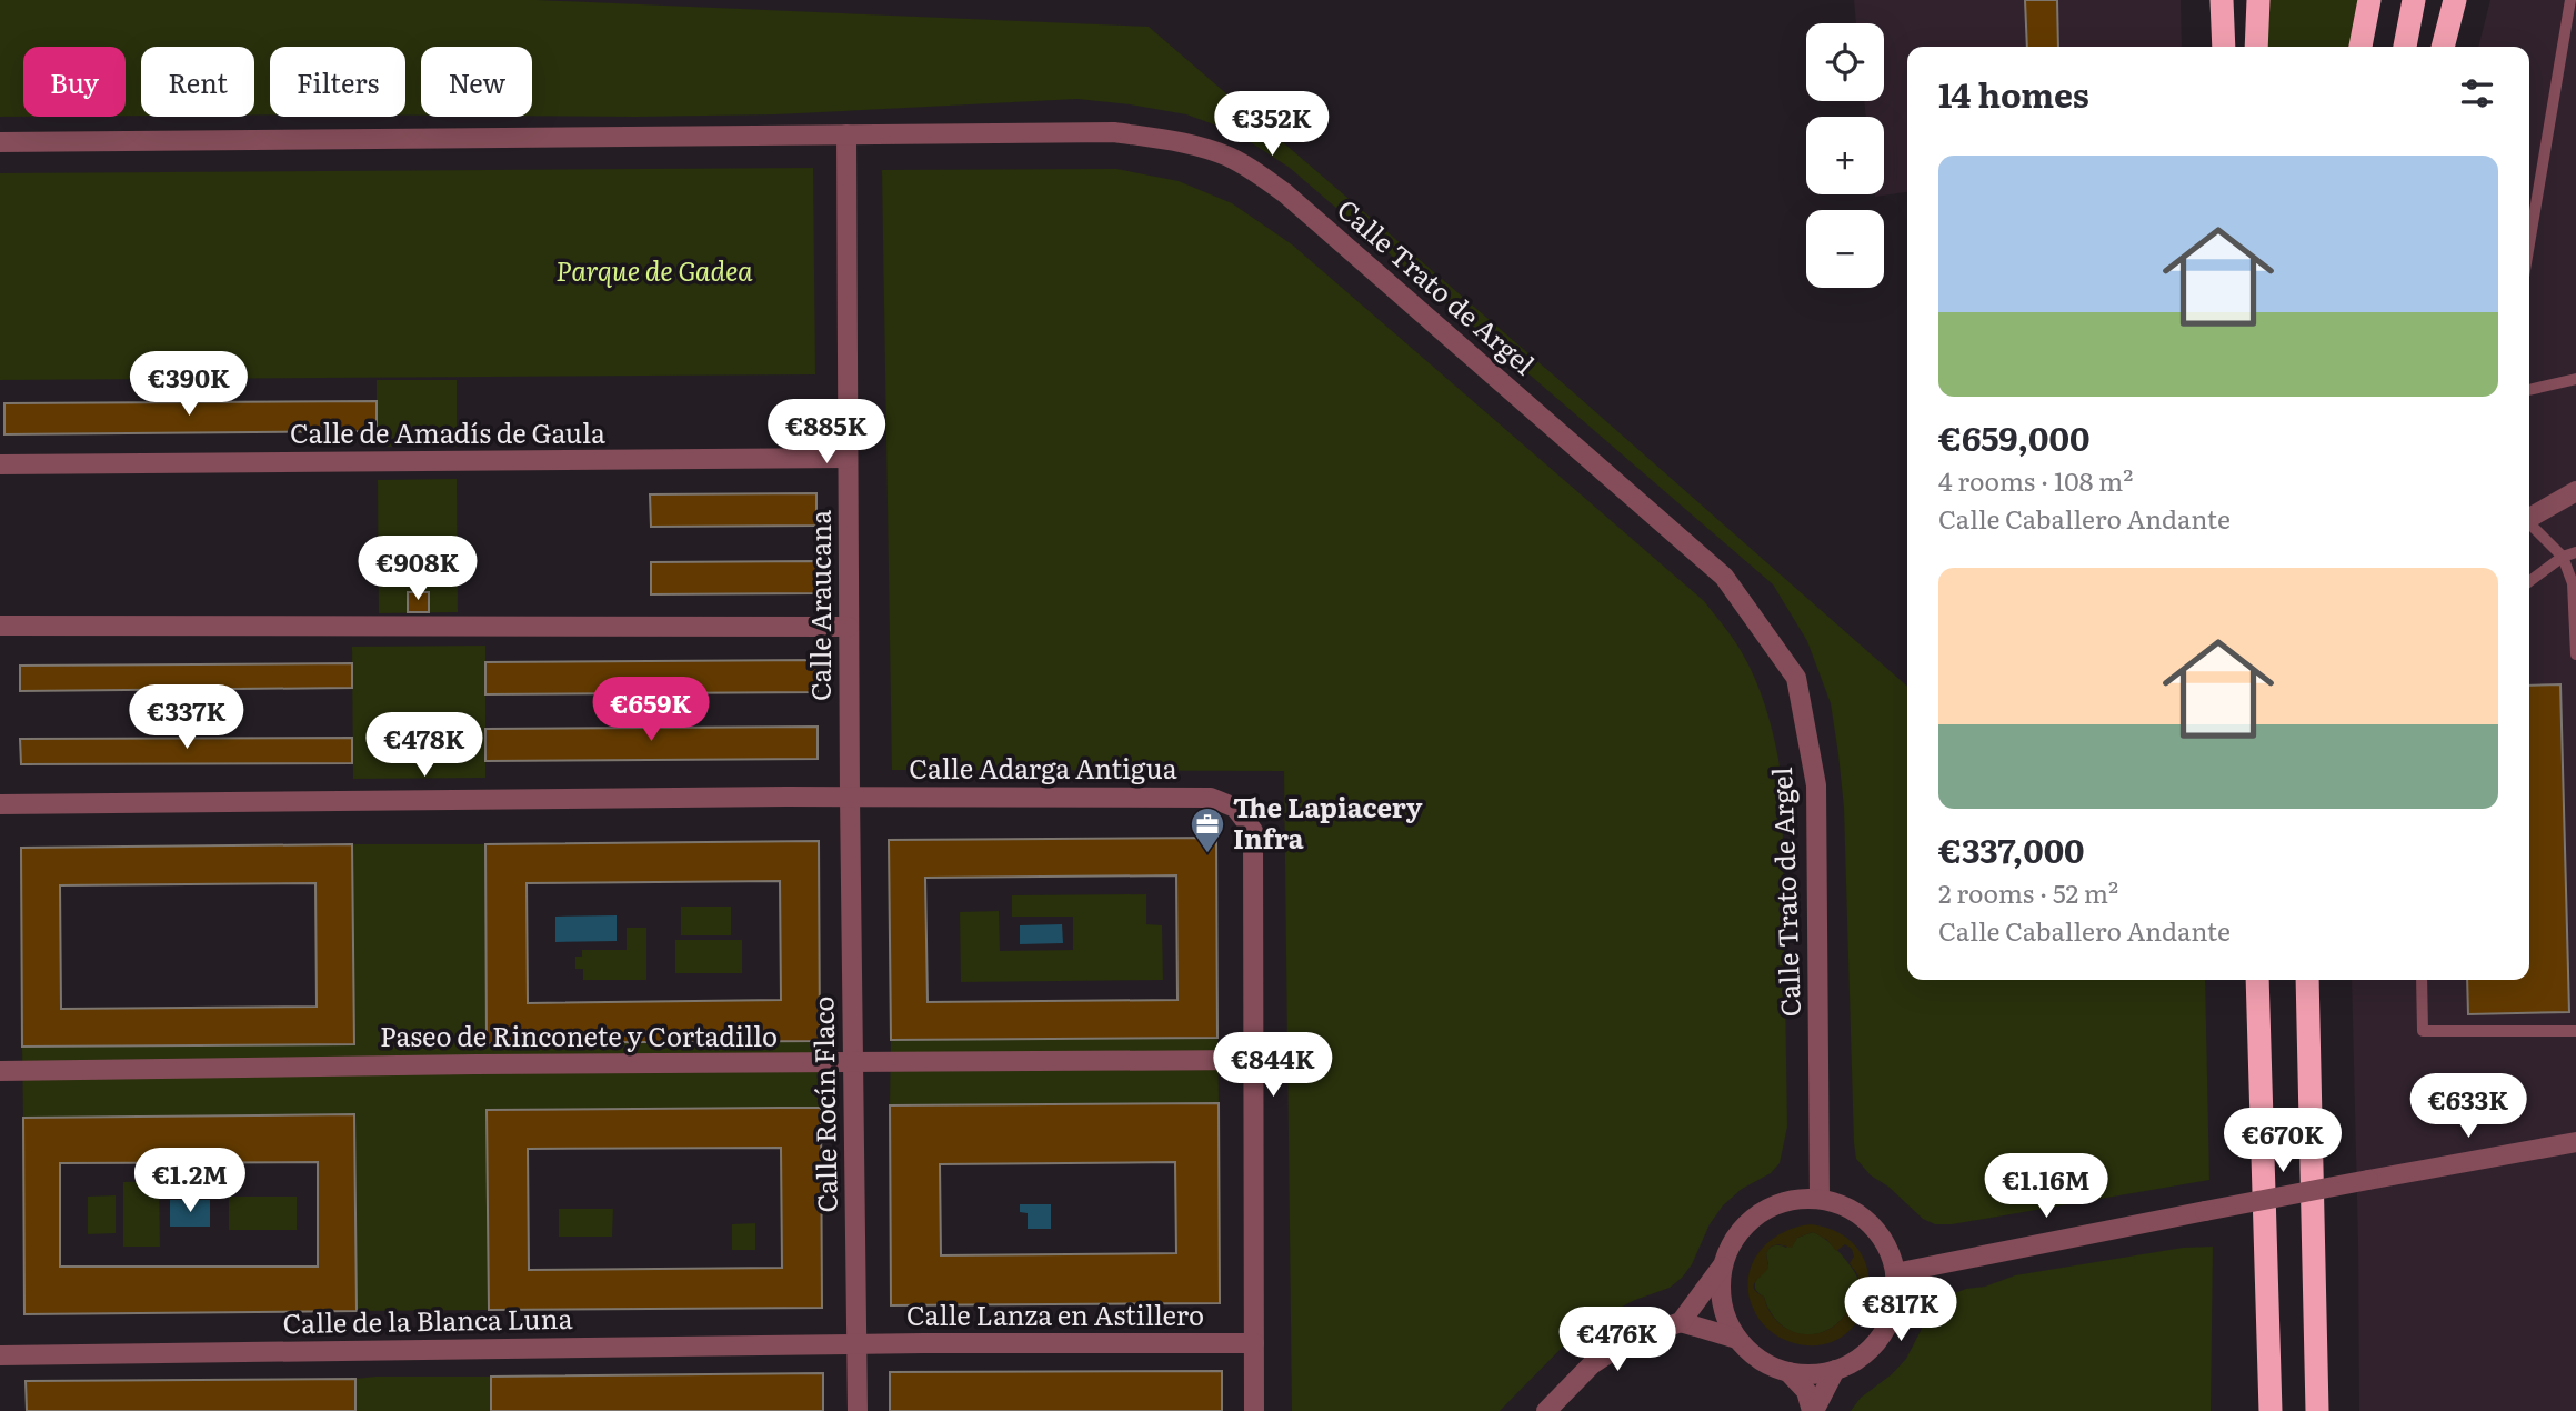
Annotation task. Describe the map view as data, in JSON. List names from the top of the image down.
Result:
{
  "streets": {
    "street": [
      "Calle Trato de Argel",
      "Calle de Amadís de Gaula",
      "Calle Araucana",
      "Calle Adarga Antigua",
      "Paseo de Rinconete y Cortadillo",
      "Calle Rocín Flaco",
      "Calle Lanza en Astillero",
      "Calle de la Blanca Luna"
    ]
  },
  "crossings": [
    ["Calle Trato de Argel", "Calle Araucana"],
    ["Calle de Amadís de Gaula", "Calle Araucana"],
    ["Calle Araucana", "Calle Adarga Antigua"],
    ["Calle Araucana", "Calle Rocín Flaco"],
    ["Calle Adarga Antigua", "Paseo de Rinconete y Cortadillo"],
    ["Calle Adarga Antigua", "Calle Rocín Flaco"],
    ["Paseo de Rinconete y Cortadillo", "Calle Rocín Flaco"],
    ["Calle Rocín Flaco", "Calle Lanza en Astillero"],
    ["Calle Rocín Flaco", "Calle de la Blanca Luna"],
    ["Calle Lanza en Astillero", "Calle de la Blanca Luna"]
  ],
  "parks": ["Parque de Gadea"],
  "places": {
    "office": ["The Lapiacery Infra"]
  },
  "page": {
    "map_buttons": ["+", "−"],
    "chip": [
      "Buy",
      "Rent",
      "Filters",
      "New"
    ],
    "heading": "14 homes",
    "price": [
      "€352K",
      "€390K",
      "€885K",
      "€908K",
      "€659K",
      "€337K",
      "€478K",
      "€844K",
      "€633K",
      "€670K",
      "€1.2M",
      "€1.16M",
      "€817K",
      "€476K"
    ],
    "list": [
      {
        "name": "€659,000",
        "note": "4 rooms · 108 m² · Calle Caballero Andante"
      },
      {
        "name": "€337,000",
        "note": "2 rooms · 52 m² · Calle Caballero Andante"
      }
    ]
  }
}
